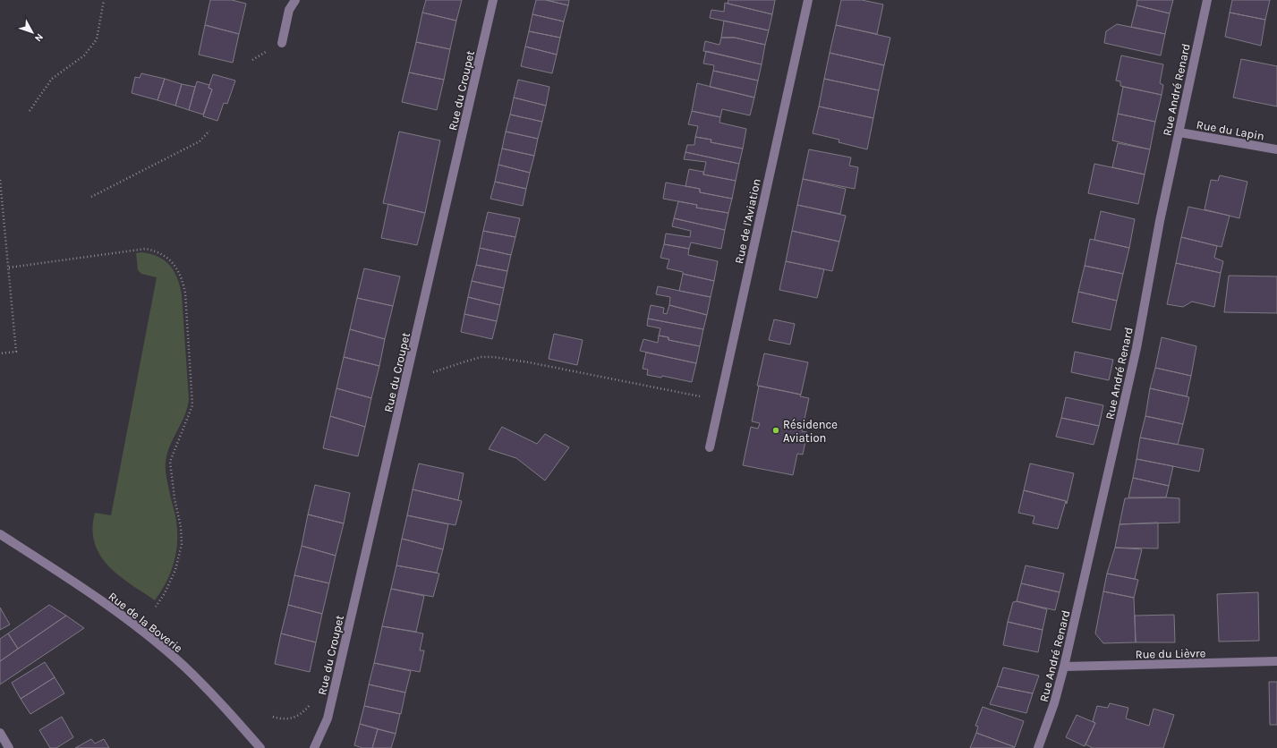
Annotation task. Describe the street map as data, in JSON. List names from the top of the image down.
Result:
{
  "streets": {
    "street": [
      "Rue André Renard",
      "Rue du Croupet",
      "Rue du Lapin",
      "Rue de l'Aviation",
      "Rue de la Boverie",
      "Rue du Lièvre"
    ]
  },
  "crossings": [
    ["Rue André Renard", "Rue du Lapin"],
    ["Rue André Renard", "Rue du Lièvre"]
  ],
  "places": ["Résidence Aviation"],
  "north": "bottom right"
}
